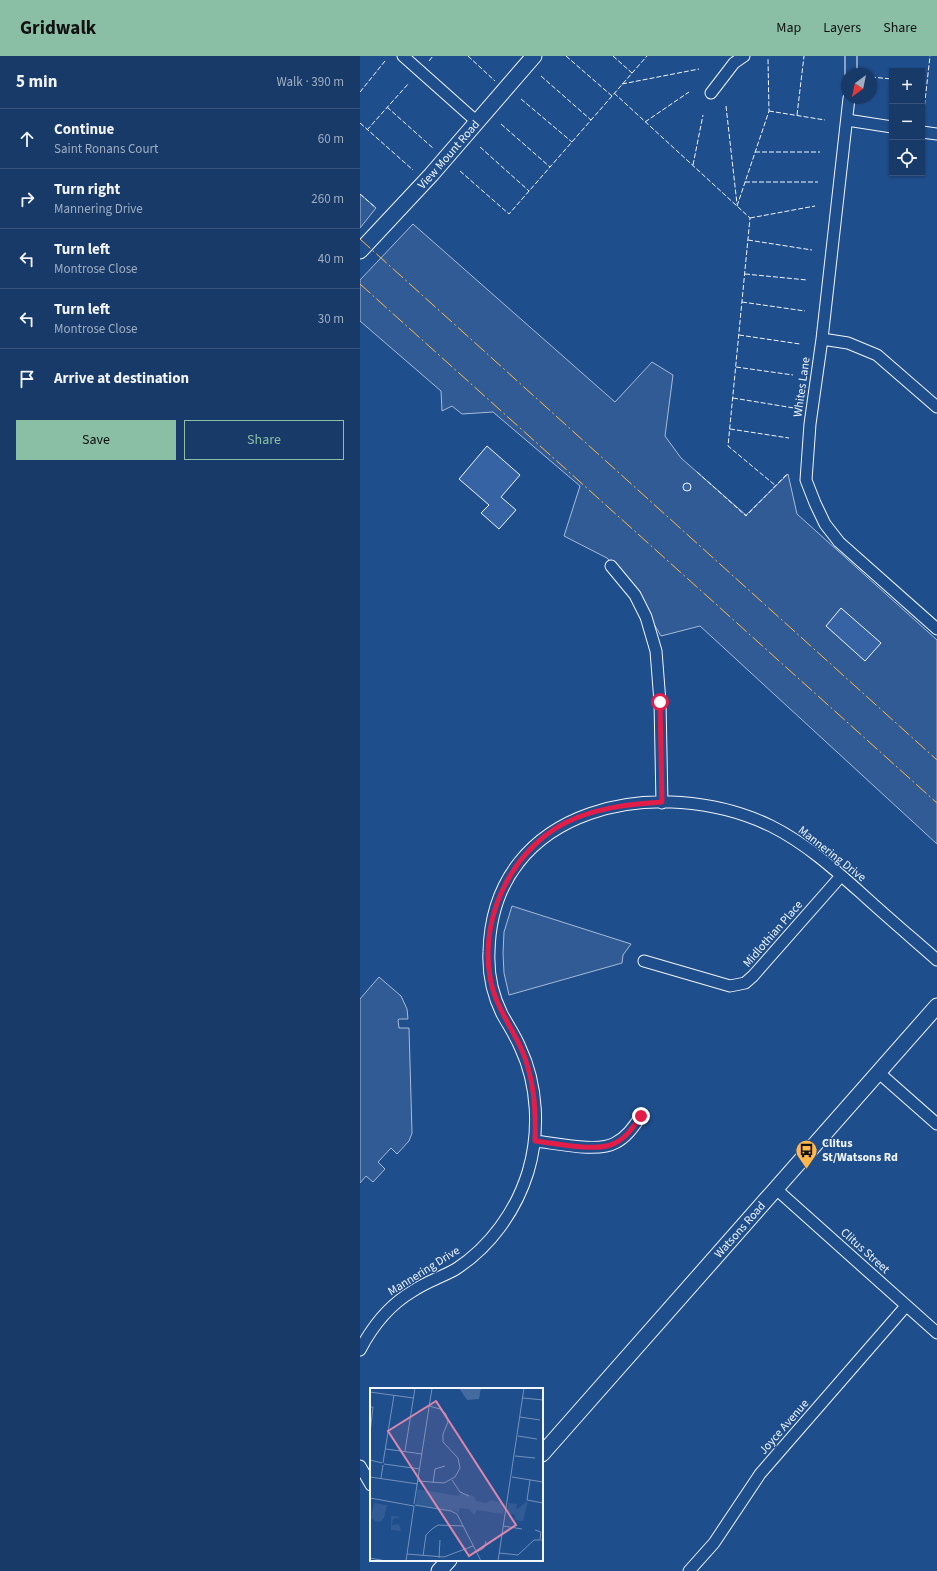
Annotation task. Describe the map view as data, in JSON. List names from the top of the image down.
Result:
{
  "streets": {
    "street": [
      "View Mount Road",
      "Whites Lane",
      "Mannering Drive",
      "Midlothian Place",
      "Watsons Road",
      "Clitus Street",
      "Joyce Avenue"
    ]
  },
  "crossings": [
    ["Mannering Drive", "Midlothian Place"],
    ["Watsons Road", "Clitus Street"],
    ["Clitus Street", "Joyce Avenue"]
  ],
  "places": {
    "bus stop": ["Clitus St/Watsons Rd"]
  },
  "north": "bottom left",
  "page": {
    "header": "Gridwalk",
    "nav": ["Map", "Layers", "Share"],
    "heading": ["5 min", "Walk · 390 m"],
    "map_buttons": ["+", "−"],
    "list": [
      ["Continue", "Saint Ronans Court", "60 m"],
      ["Turn right", "Mannering Drive", "260 m"],
      ["Turn left", "Montrose Close", "40 m"],
      ["Turn left", "Montrose Close", "30 m"],
      "Arrive at destination"
    ],
    "buttons": ["Save", "Share"]
  }
}
